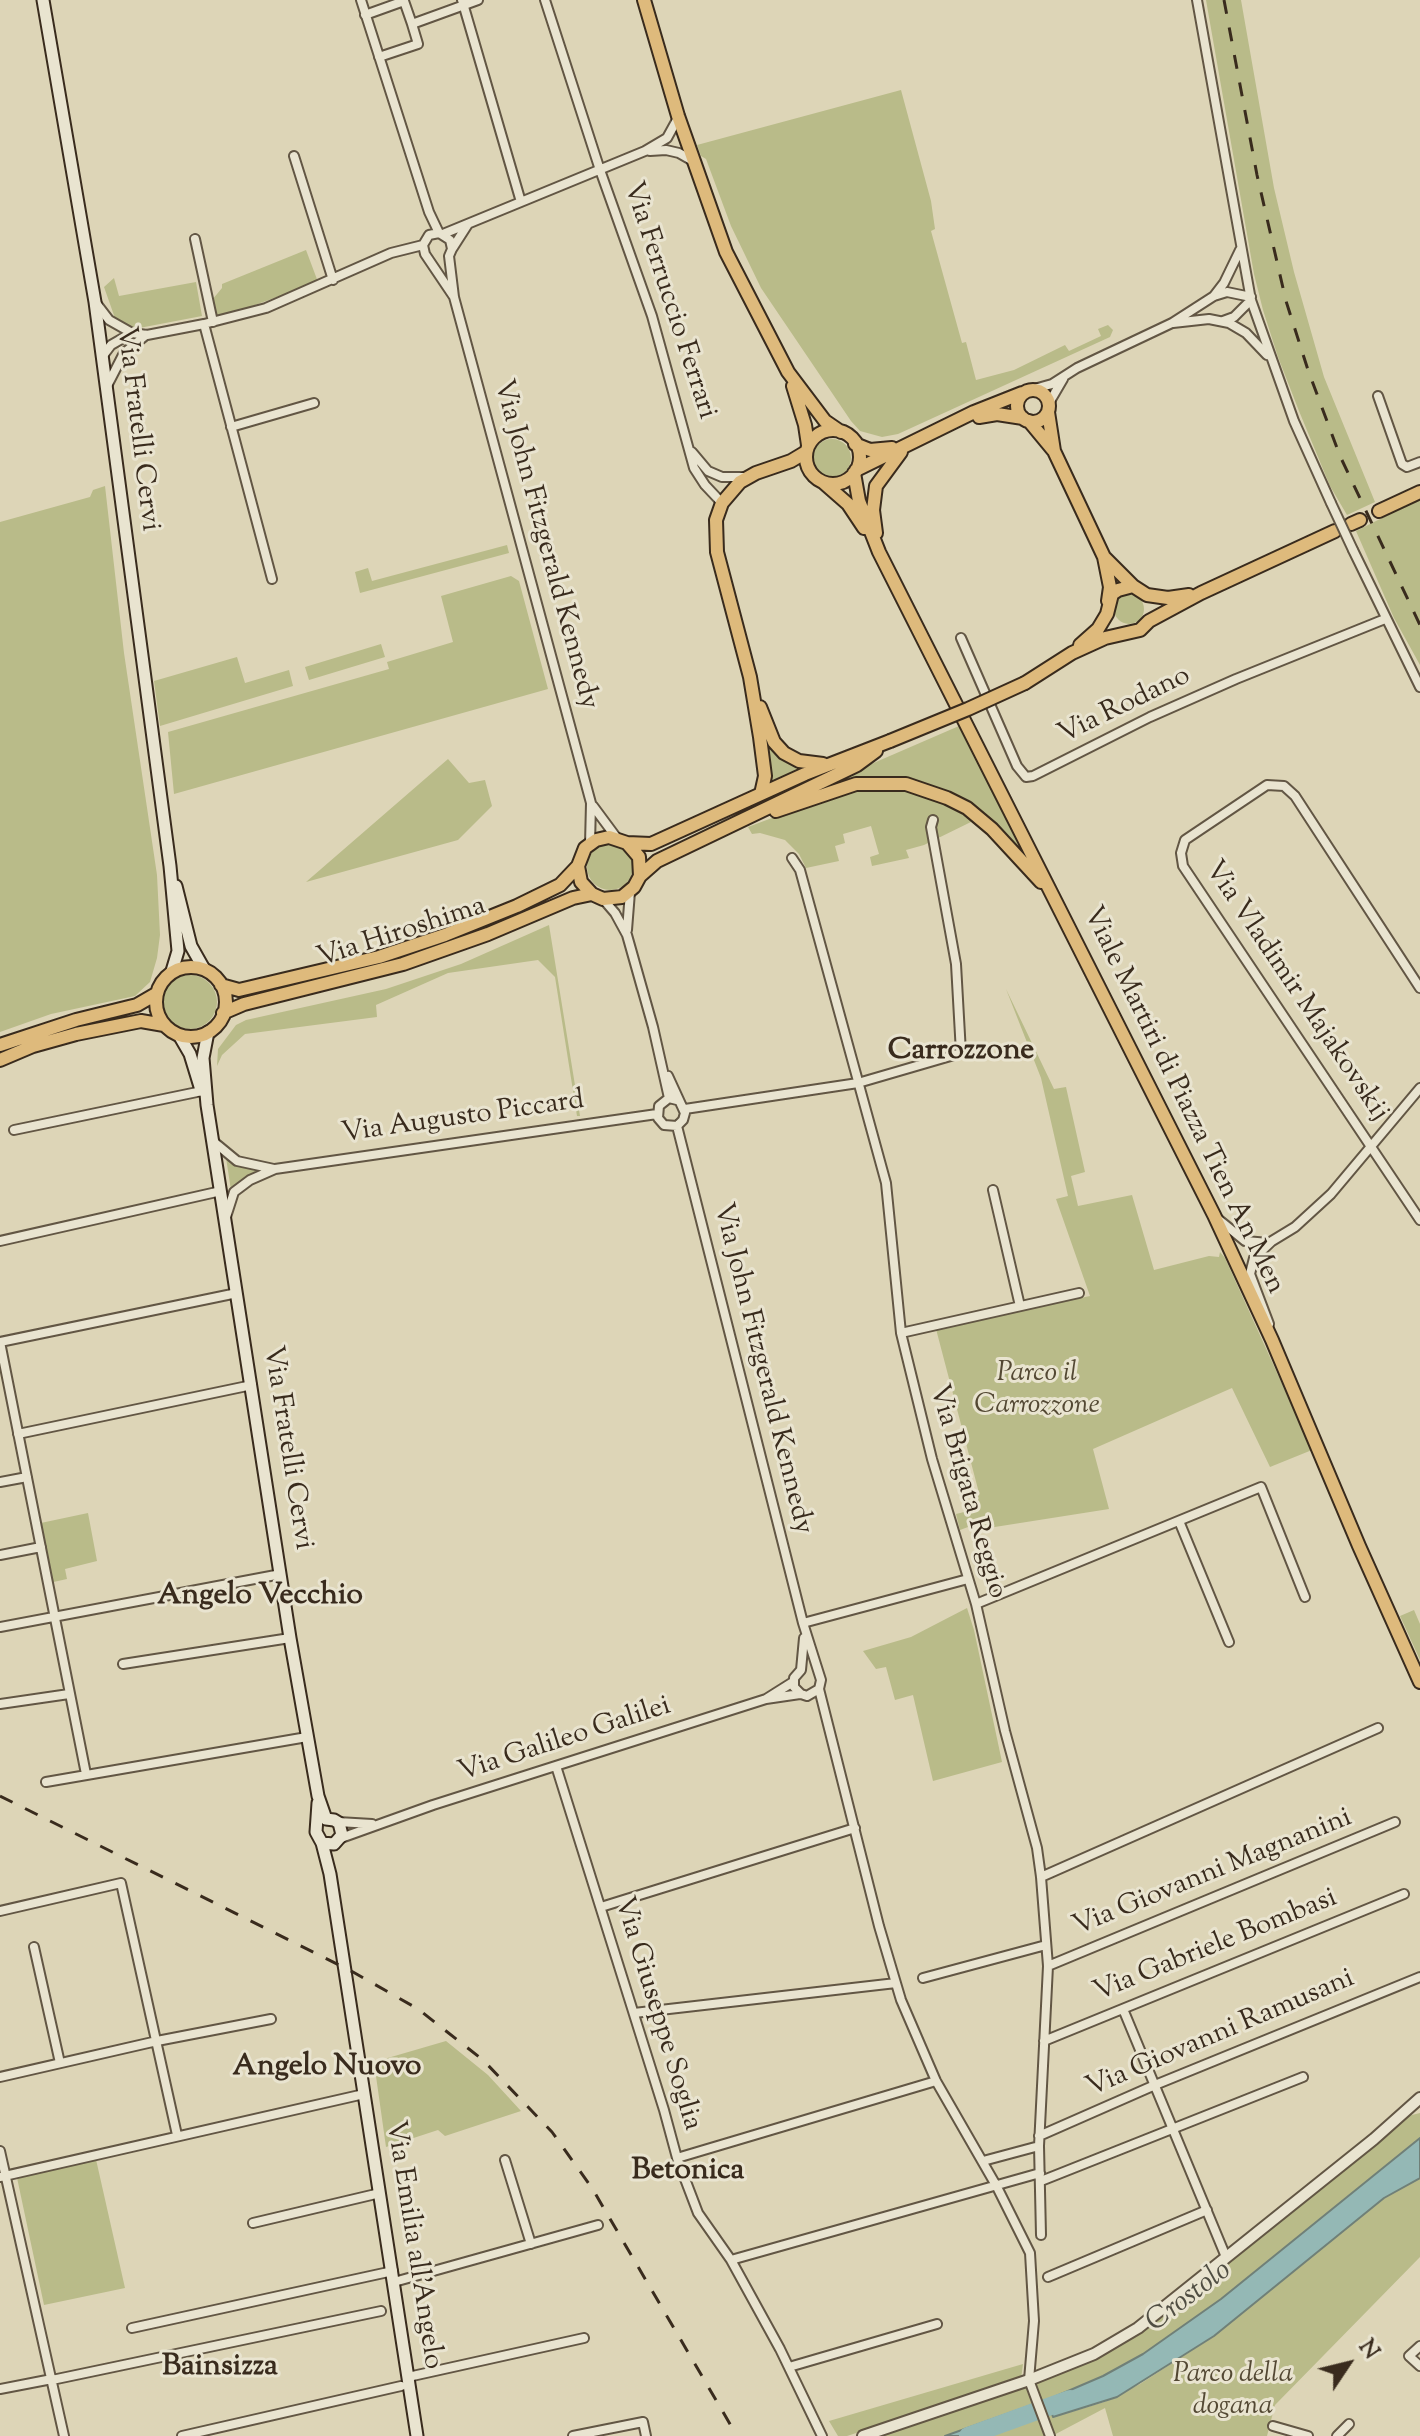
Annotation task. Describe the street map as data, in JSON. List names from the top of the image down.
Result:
{
  "streets": {
    "main road": [
      "Via Fratelli Cervi",
      "Via Hiroshima",
      "Viale Martiri di Piazza Tien An Men",
      "Via Emilia all'Angelo"
    ],
    "street": [
      "Via Ferruccio Ferrari",
      "Via John Fitzgerald Kennedy",
      "Via Rodano",
      "Via Vladimir Majakovskij",
      "Via Augusto Piccard",
      "Via Brigata Reggio",
      "Via Galileo Galilei",
      "Via Giovanni Magnanini",
      "Via Gabriele Bombasi",
      "Via Giuseppe Soglia",
      "Via Giovanni Ramusani"
    ]
  },
  "crossings": [
    ["Via Fratelli Cervi", "Via Hiroshima"],
    ["Via Fratelli Cervi", "Via Augusto Piccard"],
    ["Via Fratelli Cervi", "Via Galileo Galilei"],
    ["Via Fratelli Cervi", "Via Emilia all'Angelo"],
    ["Via John Fitzgerald Kennedy", "Via Hiroshima"],
    ["Via John Fitzgerald Kennedy", "Via Augusto Piccard"],
    ["Via John Fitzgerald Kennedy", "Via Galileo Galilei"],
    ["Via Brigata Reggio", "Via Giovanni Magnanini"],
    ["Via Brigata Reggio", "Via Gabriele Bombasi"],
    ["Via Brigata Reggio", "Via Giovanni Ramusani"],
    ["Via Galileo Galilei", "Via Giuseppe Soglia"],
    ["Via Galileo Galilei", "Via Emilia all'Angelo"]
  ],
  "districts": [
    "Carrozzone",
    "Angelo Vecchio",
    "Angelo Nuovo",
    "Betonica",
    "Bainsizza"
  ],
  "water": ["Crostolo"],
  "parks": ["Parco il Carrozzone", "Parco della dogana"],
  "north": "top right"
}
